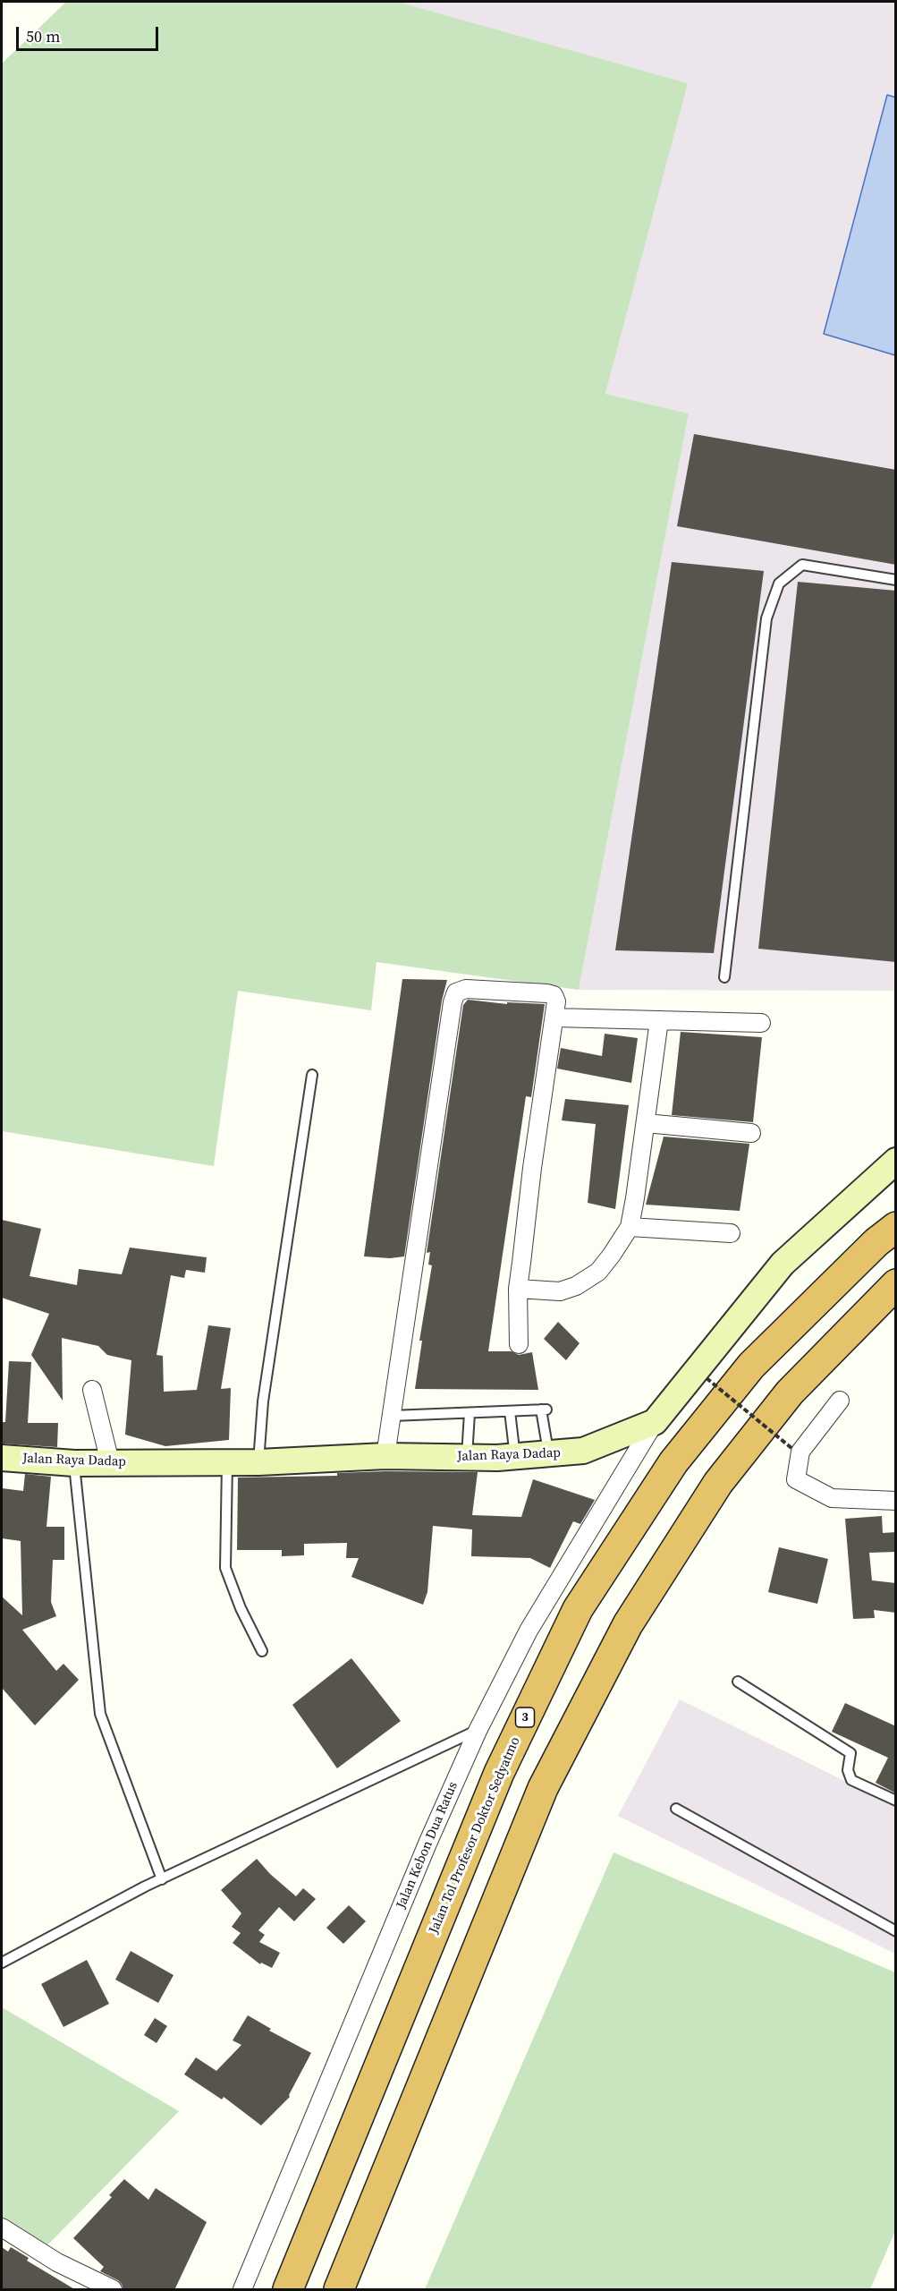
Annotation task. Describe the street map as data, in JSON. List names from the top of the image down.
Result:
{
  "streets": {
    "highway": ["3", "Jalan Tol Profesor Doktor Sedyatmo"],
    "main road": ["Jalan Raya Dadap"],
    "street": ["Jalan Kebon Dua Ratus"]
  },
  "crossings": [
    ["Jalan Raya Dadap", "Jalan Kebon Dua Ratus"]
  ],
  "scale_bar": "50 m"
}
